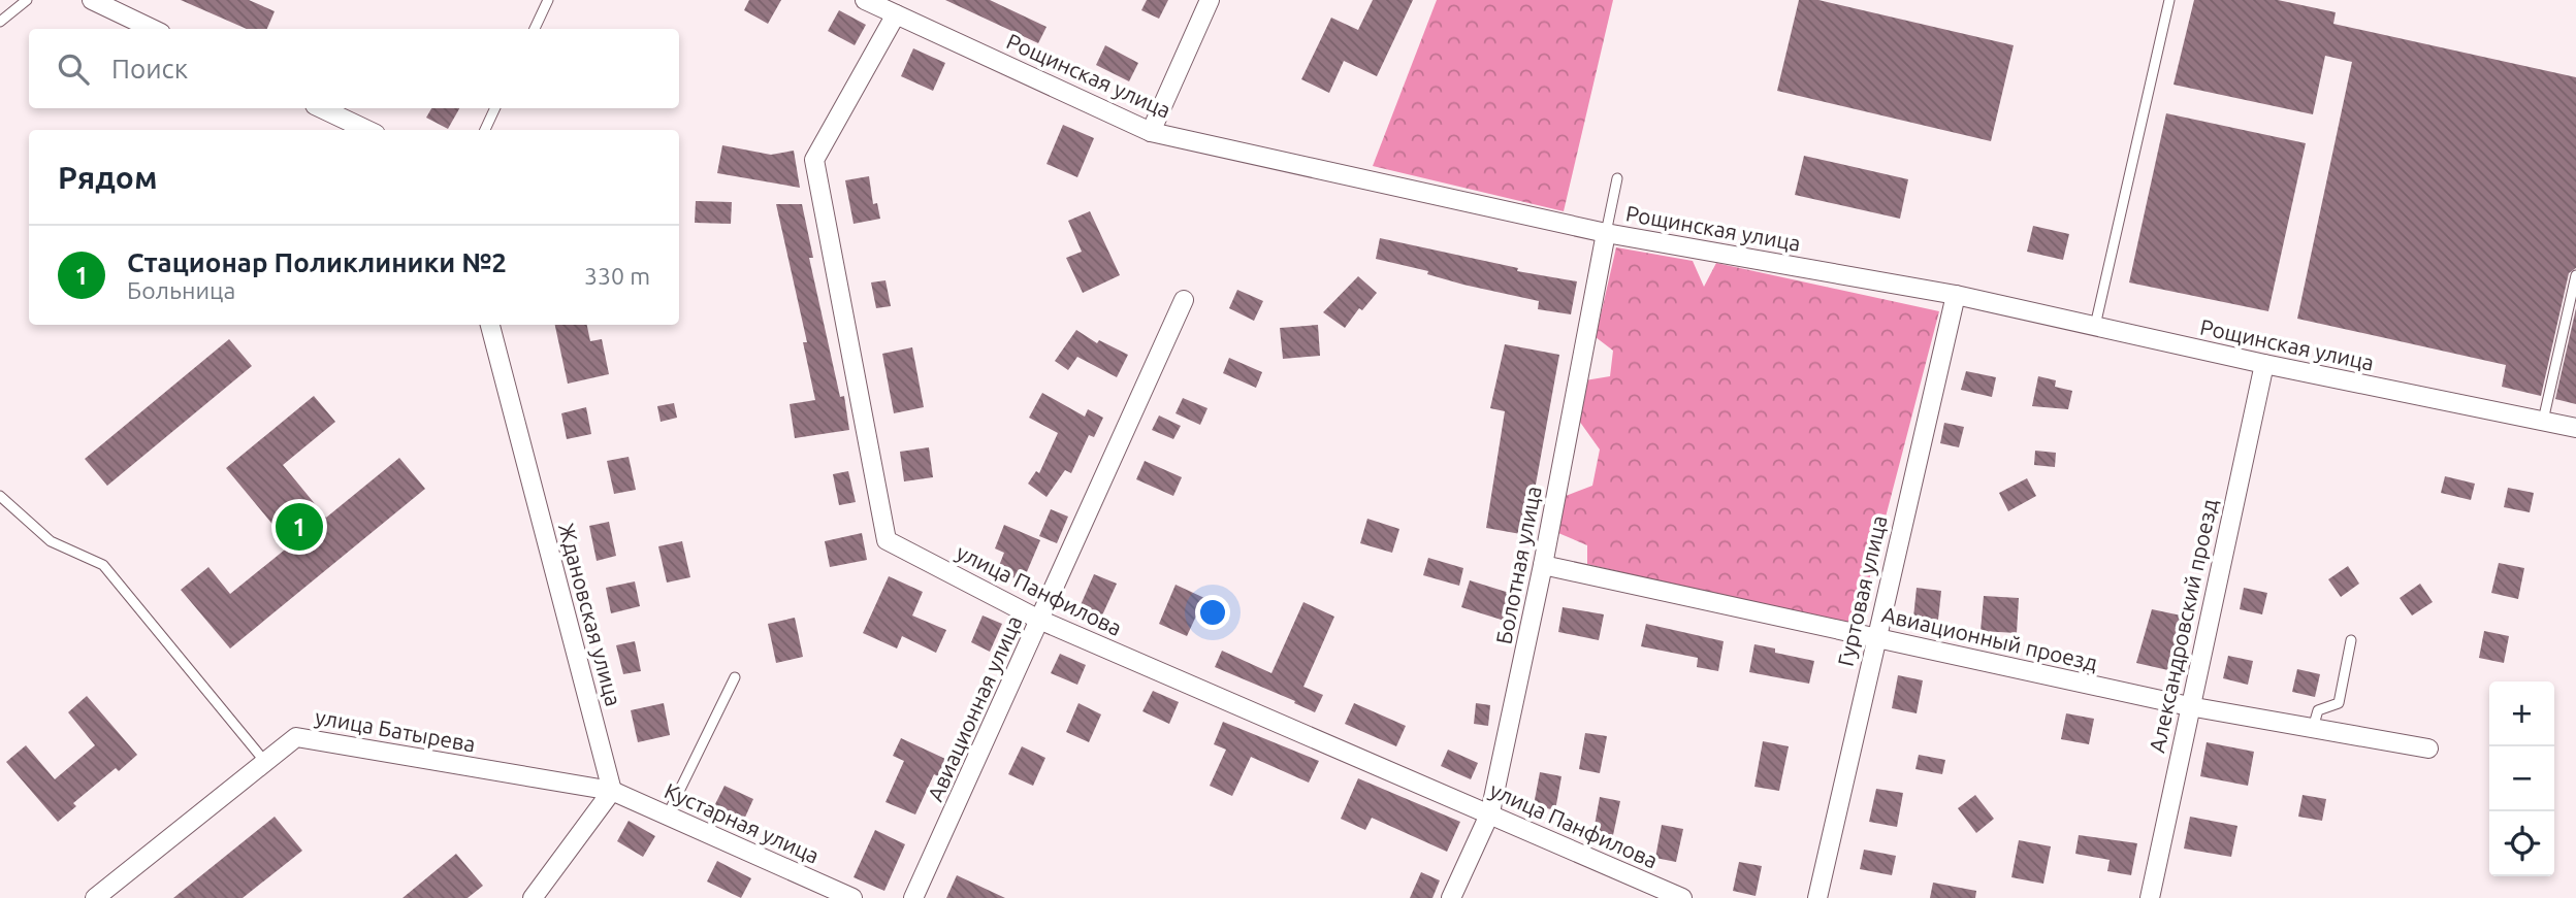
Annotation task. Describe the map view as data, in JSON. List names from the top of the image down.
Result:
{
  "streets": {
    "street": [
      "Рощинская улица",
      "Болотная улица",
      "улица Панфилова",
      "Гуртовая улица",
      "Ждановская улица",
      "Александровский проезд",
      "Авиационный проезд",
      "Авиационная улица",
      "улица Батырева",
      "Кустарная улица"
    ]
  },
  "crossings": [
    ["Рощинская улица", "Болотная улица"],
    ["Рощинская улица", "улица Панфилова"],
    ["Рощинская улица", "Гуртовая улица"],
    ["Рощинская улица", "Александровский проезд"],
    ["Болотная улица", "улица Панфилова"],
    ["Болотная улица", "Авиационный проезд"],
    ["улица Панфилова", "Авиационная улица"],
    ["Гуртовая улица", "Авиационный проезд"],
    ["Ждановская улица", "улица Батырева"],
    ["Ждановская улица", "Кустарная улица"],
    ["Александровский проезд", "Авиационный проезд"],
    ["улица Батырева", "Кустарная улица"]
  ],
  "page": {
    "search": "Поиск",
    "heading": "Рядом",
    "list": [
      {
        "mark": "1",
        "name": "Стационар Поликлиники №2",
        "note": "Больница",
        "value": "330 m"
      }
    ],
    "pins": "1",
    "map_buttons": ["+", "−"]
  }
}
